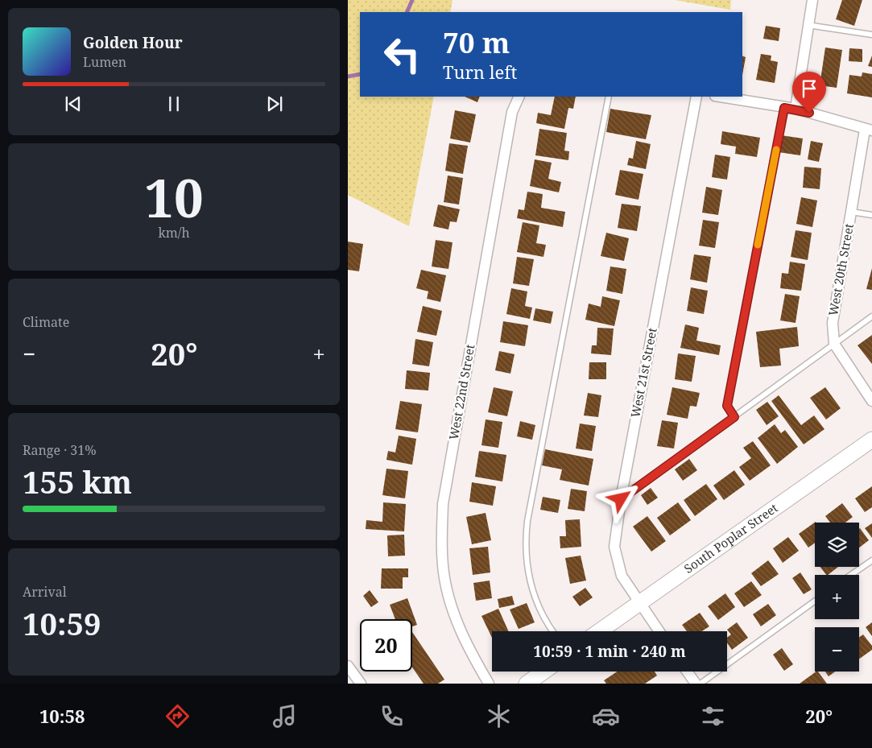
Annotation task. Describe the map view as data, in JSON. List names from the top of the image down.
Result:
{
  "streets": {
    "main road": ["South Poplar Street"],
    "street": ["West 20th Street", "West 21st Street", "West 22nd Street"]
  },
  "crossings": [
    ["West 21st Street", "South Poplar Street"]
  ],
  "page": {
    "turn": ["70 m", "Turn left"],
    "song": ["Golden Hour", "Lumen"],
    "tile": [
      ["10", "km/h"],
      "Climate",
      ["Range · 31%", "155 km"],
      ["Arrival", "10:59"]
    ],
    "heat": ["−", "20°", "+"],
    "map_buttons": ["+", "−"],
    "limit": "20",
    "trip": "10:59 · 1 min · 240 m",
    "tabs": ["10:58", "20°"]
  }
}
